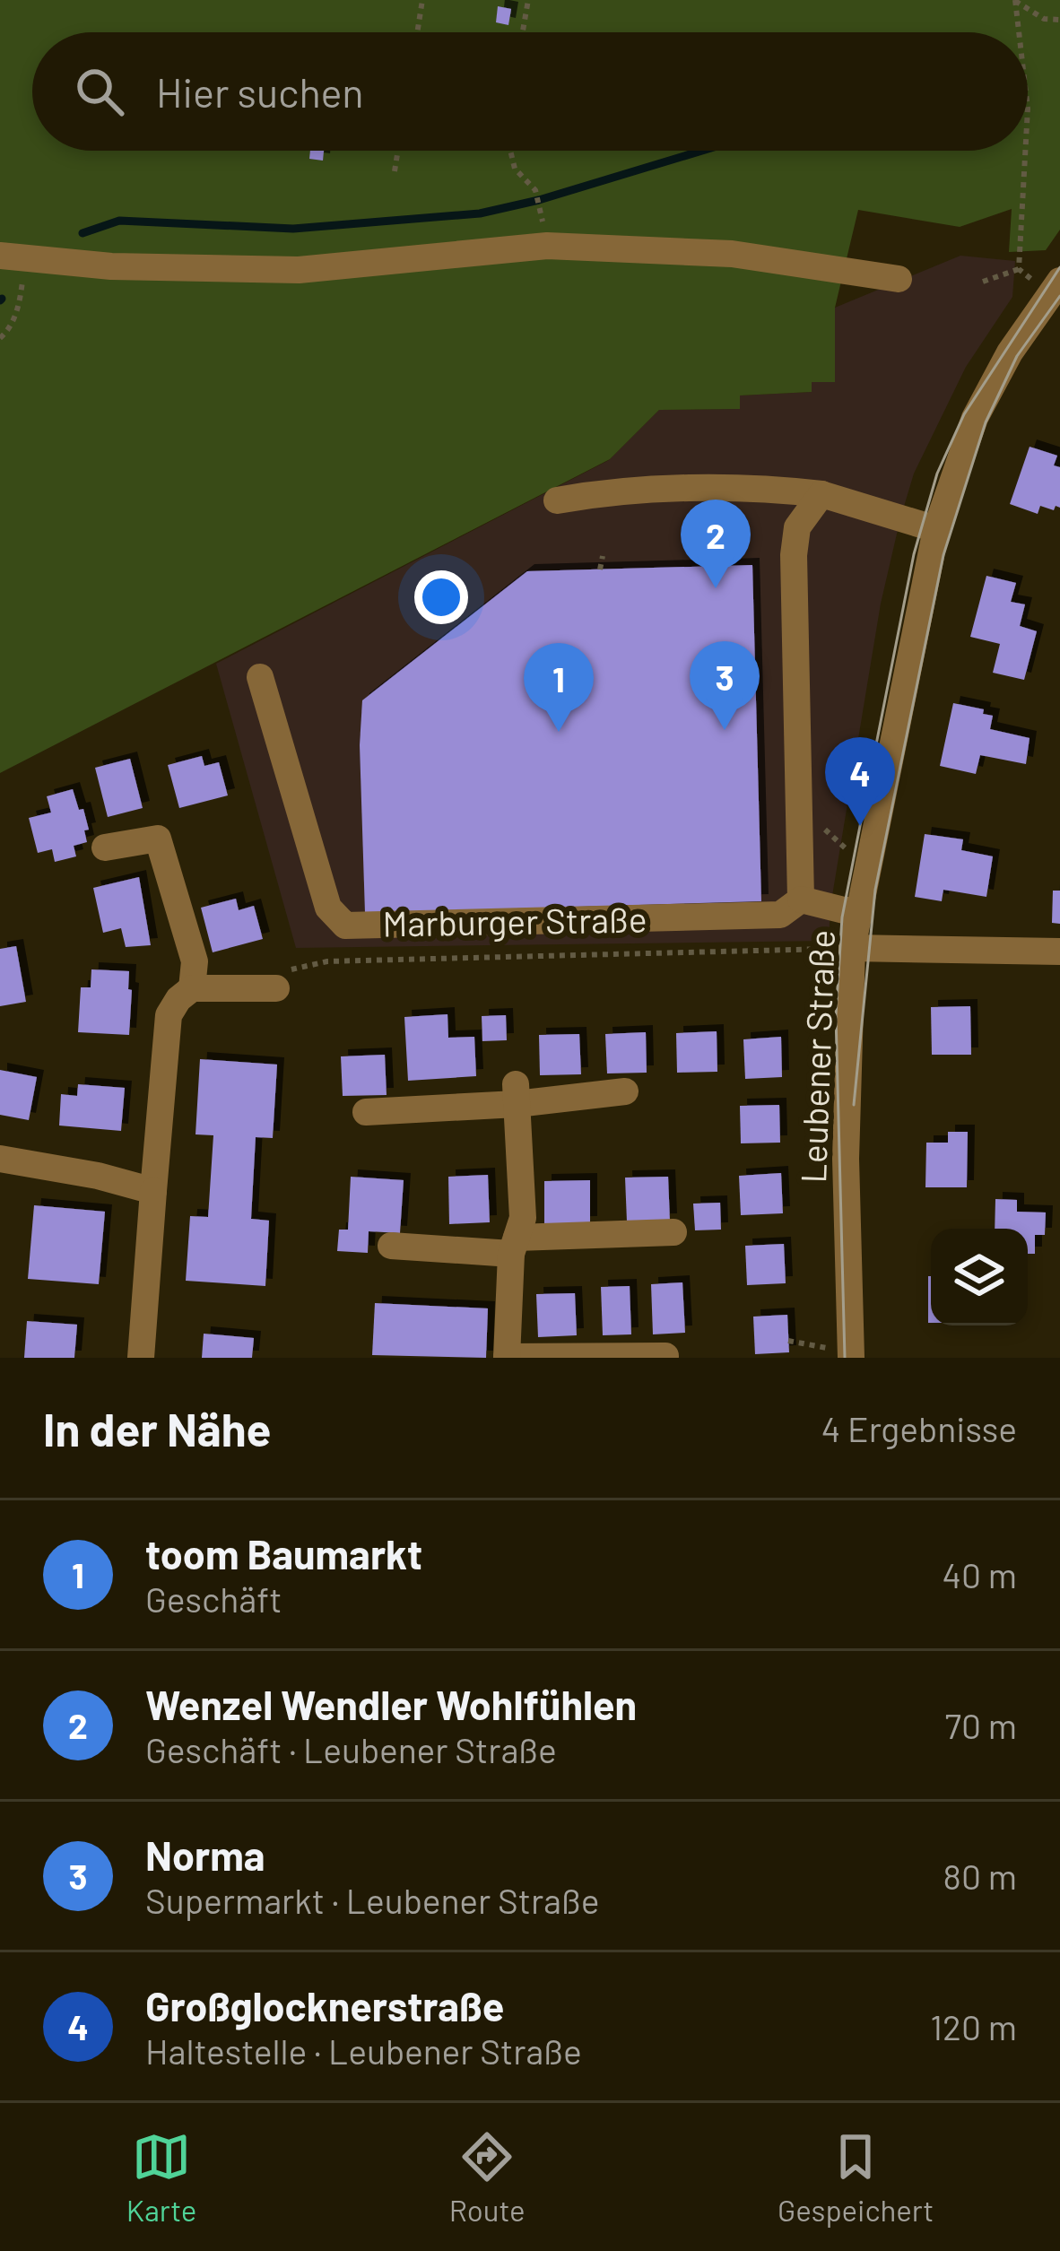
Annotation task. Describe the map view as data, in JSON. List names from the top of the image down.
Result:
{
  "streets": {
    "street": ["Leubener Straße"],
    "path": ["Marburger Straße"]
  },
  "crossings": [
    ["Marburger Straße", "Leubener Straße"]
  ],
  "page": {
    "search": "Hier suchen",
    "pins": [
      "2",
      "3",
      "1",
      "4"
    ],
    "heading": ["In der Nähe", "4 Ergebnisse"],
    "list": [
      {
        "mark": "1",
        "name": "toom Baumarkt",
        "note": "Geschäft",
        "value": "40 m"
      },
      {
        "mark": "2",
        "name": "Wenzel Wendler Wohlfühlen",
        "note": "Geschäft · Leubener Straße",
        "value": "70 m"
      },
      {
        "mark": "3",
        "name": "Norma",
        "note": "Supermarkt · Leubener Straße",
        "value": "80 m"
      },
      {
        "mark": "4",
        "name": "Großglocknerstraße",
        "note": "Haltestelle · Leubener Straße",
        "value": "120 m"
      }
    ],
    "nav": ["Karte", "Route", "Gespeichert"]
  }
}
